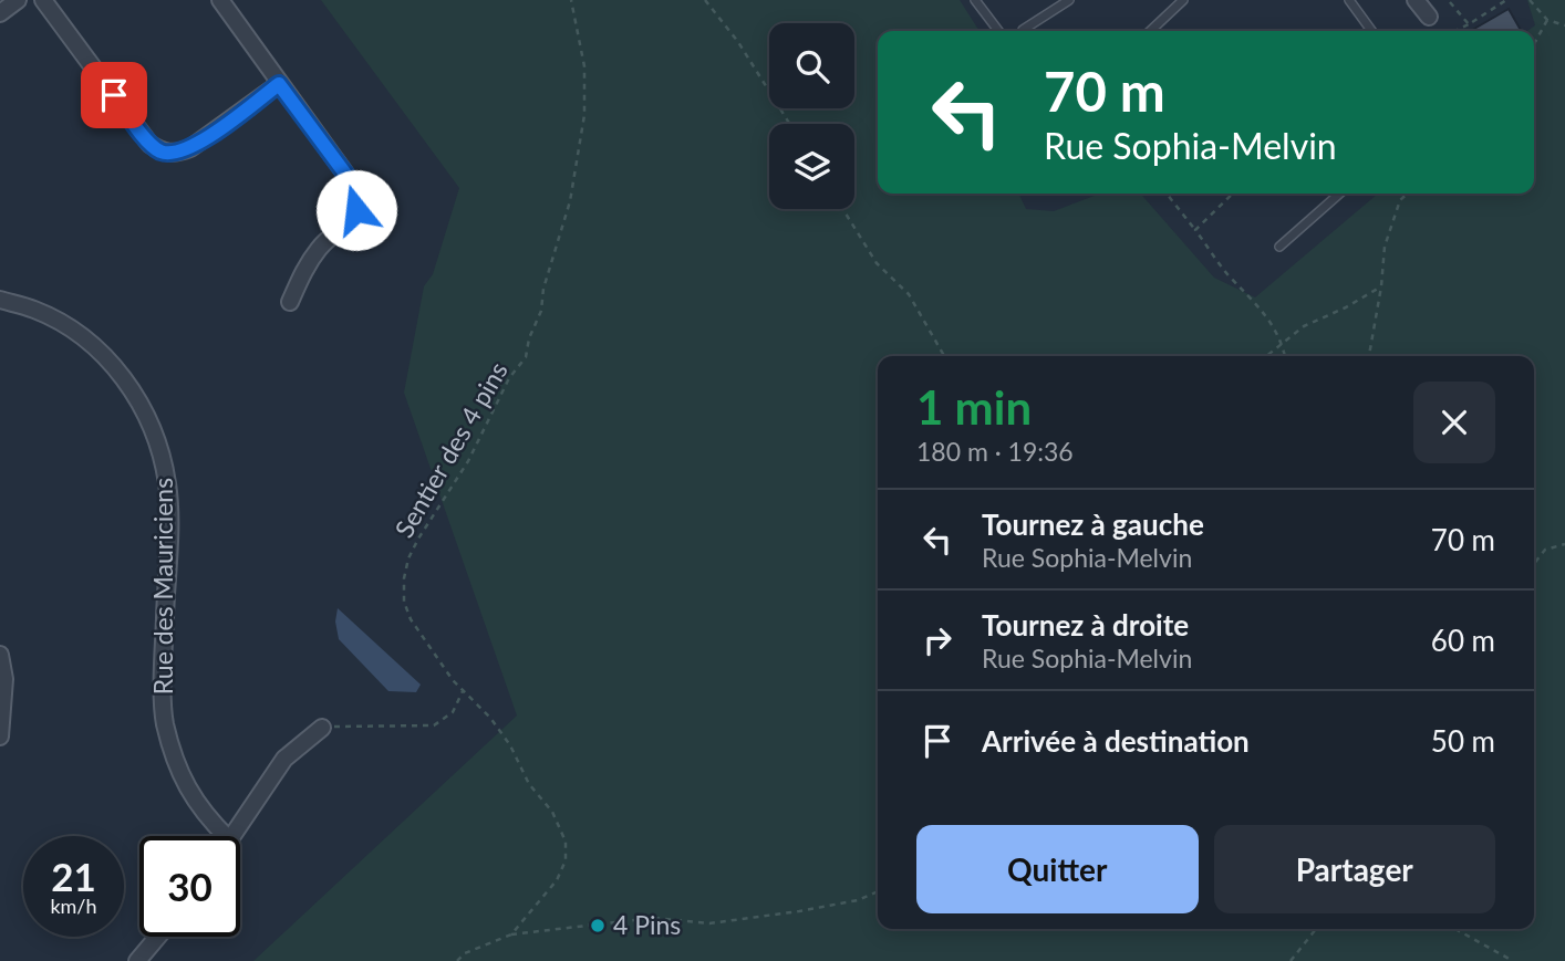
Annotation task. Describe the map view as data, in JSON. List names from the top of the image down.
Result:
{
  "streets": {
    "street": ["Rue des Mauriciens"],
    "path": ["Sentier des 4 pins"]
  },
  "places": ["4 Pins"],
  "page": {
    "turn": ["70 m", "Rue Sophia-Melvin"],
    "heading": ["1 min", "180 m · 19:36"],
    "list": [
      {
        "name": "Tournez à gauche",
        "note": "Rue Sophia-Melvin",
        "value": "70 m"
      },
      {
        "name": "Tournez à droite",
        "note": "Rue Sophia-Melvin",
        "value": "60 m"
      },
      {
        "name": "Arrivée à destination",
        "value": "50 m"
      }
    ],
    "buttons": ["Quitter", "Partager"],
    "speed": "21 km/h",
    "limit": "30"
  }
}
